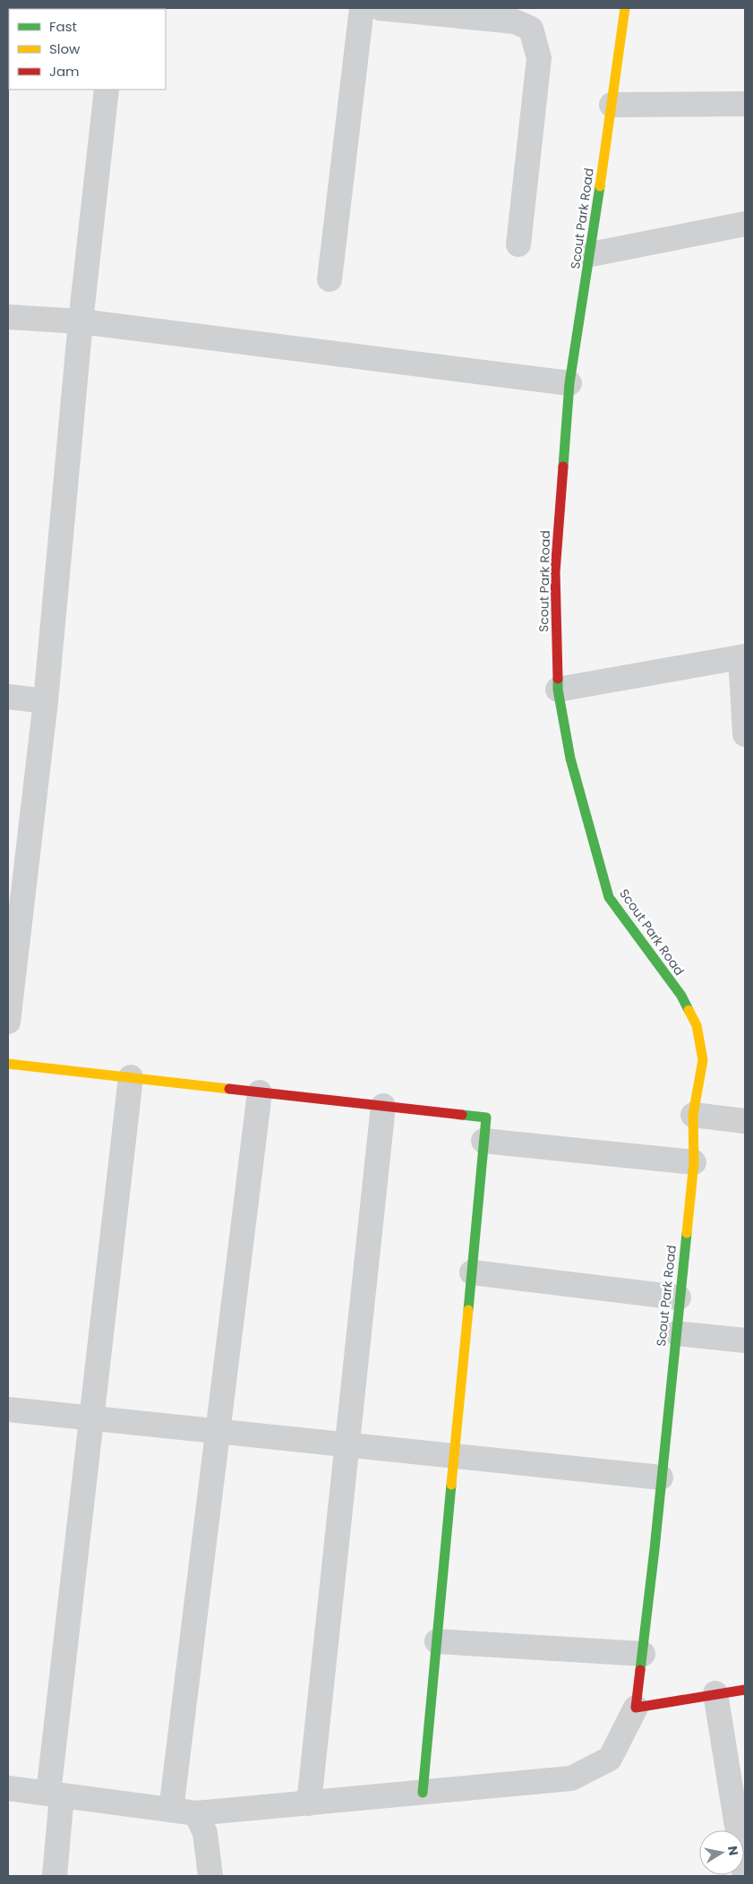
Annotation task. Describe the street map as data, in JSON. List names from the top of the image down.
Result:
{
  "streets": {
    "main road": ["Scout Park Road"]
  },
  "legend": ["Fast", "Slow", "Jam"],
  "north": "right"
}
